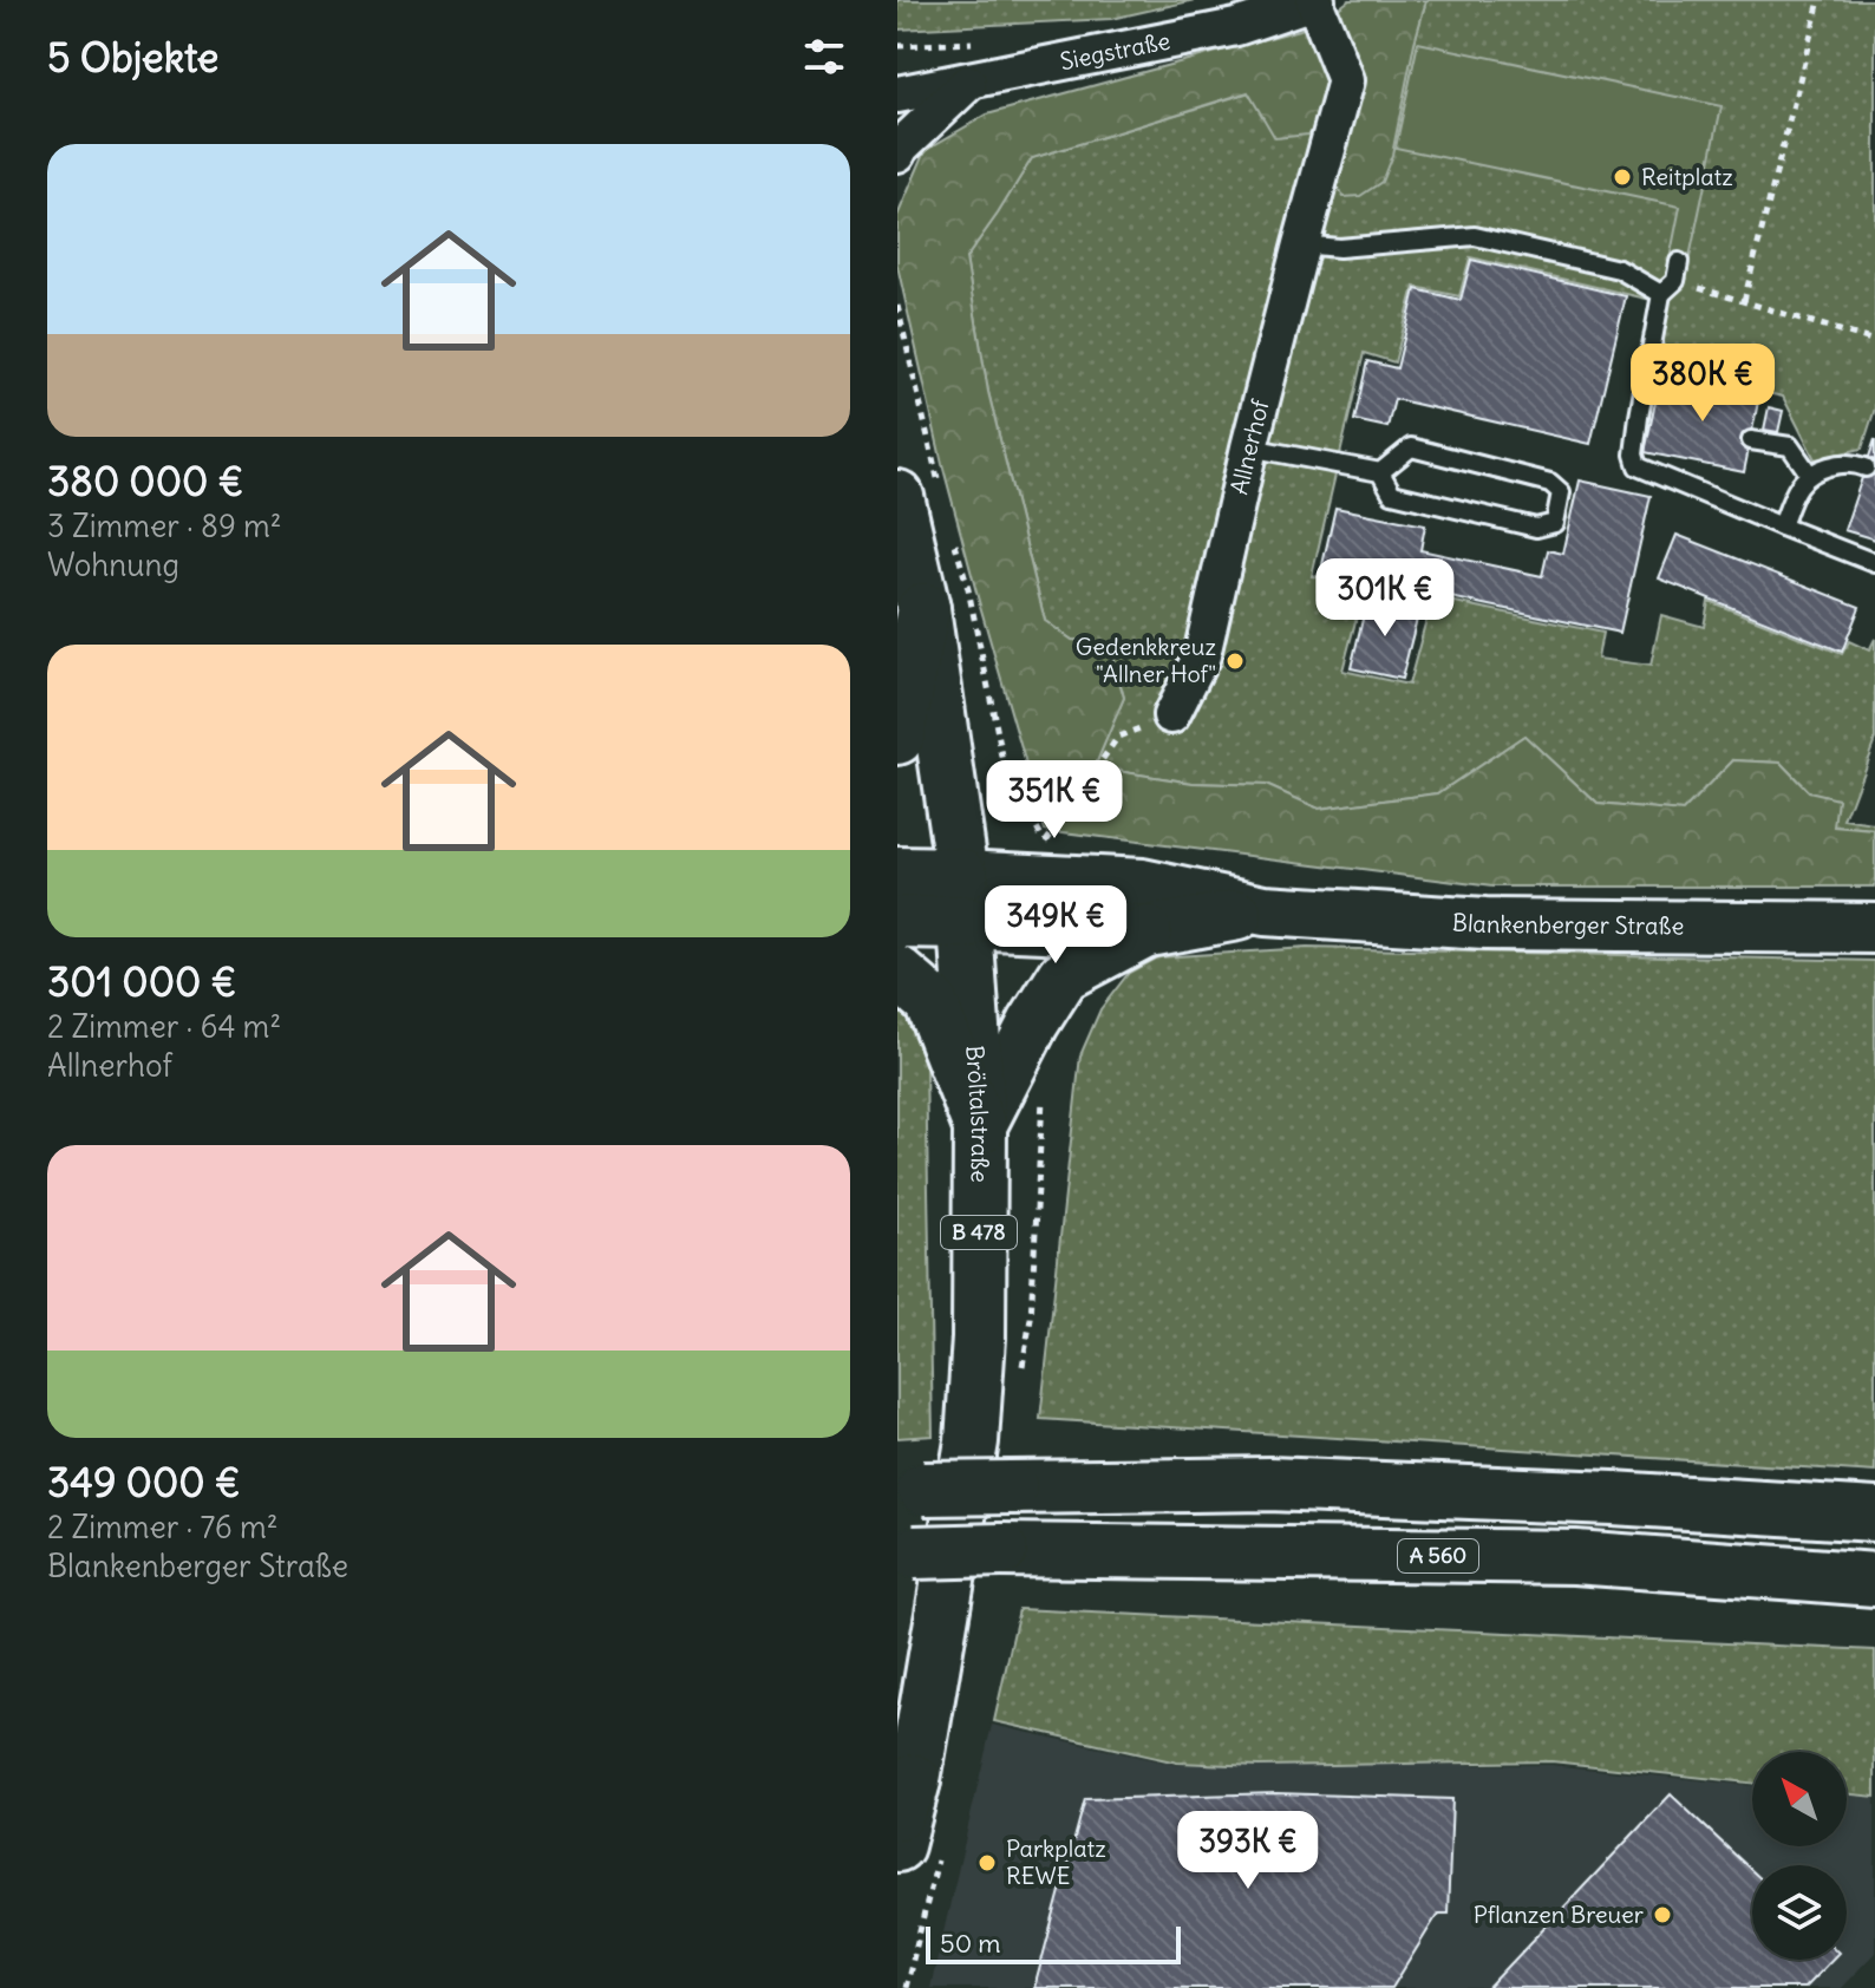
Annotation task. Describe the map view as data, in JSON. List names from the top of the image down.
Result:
{
  "streets": {
    "main road": ["Bröltalstraße", "B 478", "A 560"],
    "street": ["Siegstraße", "Allnerhof", "Blankenberger Straße"]
  },
  "crossings": [
    ["Siegstraße", "Allnerhof"],
    ["Blankenberger Straße", "Bröltalstraße"]
  ],
  "places": [
    "Reitplatz",
    "Gedenkkreuz \"Allner Hof\"",
    "Parkplatz REWE",
    "Pflanzen Breuer"
  ],
  "scale_bar": "50 m",
  "north": "top left",
  "page": {
    "heading": "5 Objekte",
    "list": [
      {
        "name": "380 000 €",
        "note": "3 Zimmer · 89 m² · Wohnung"
      },
      {
        "name": "301 000 €",
        "note": "2 Zimmer · 64 m² · Allnerhof"
      },
      {
        "name": "349 000 €",
        "note": "2 Zimmer · 76 m² · Blankenberger Straße"
      }
    ],
    "price": [
      "380K €",
      "301K €",
      "351K €",
      "349K €",
      "393K €"
    ],
    "scale": "50 m"
  }
}
